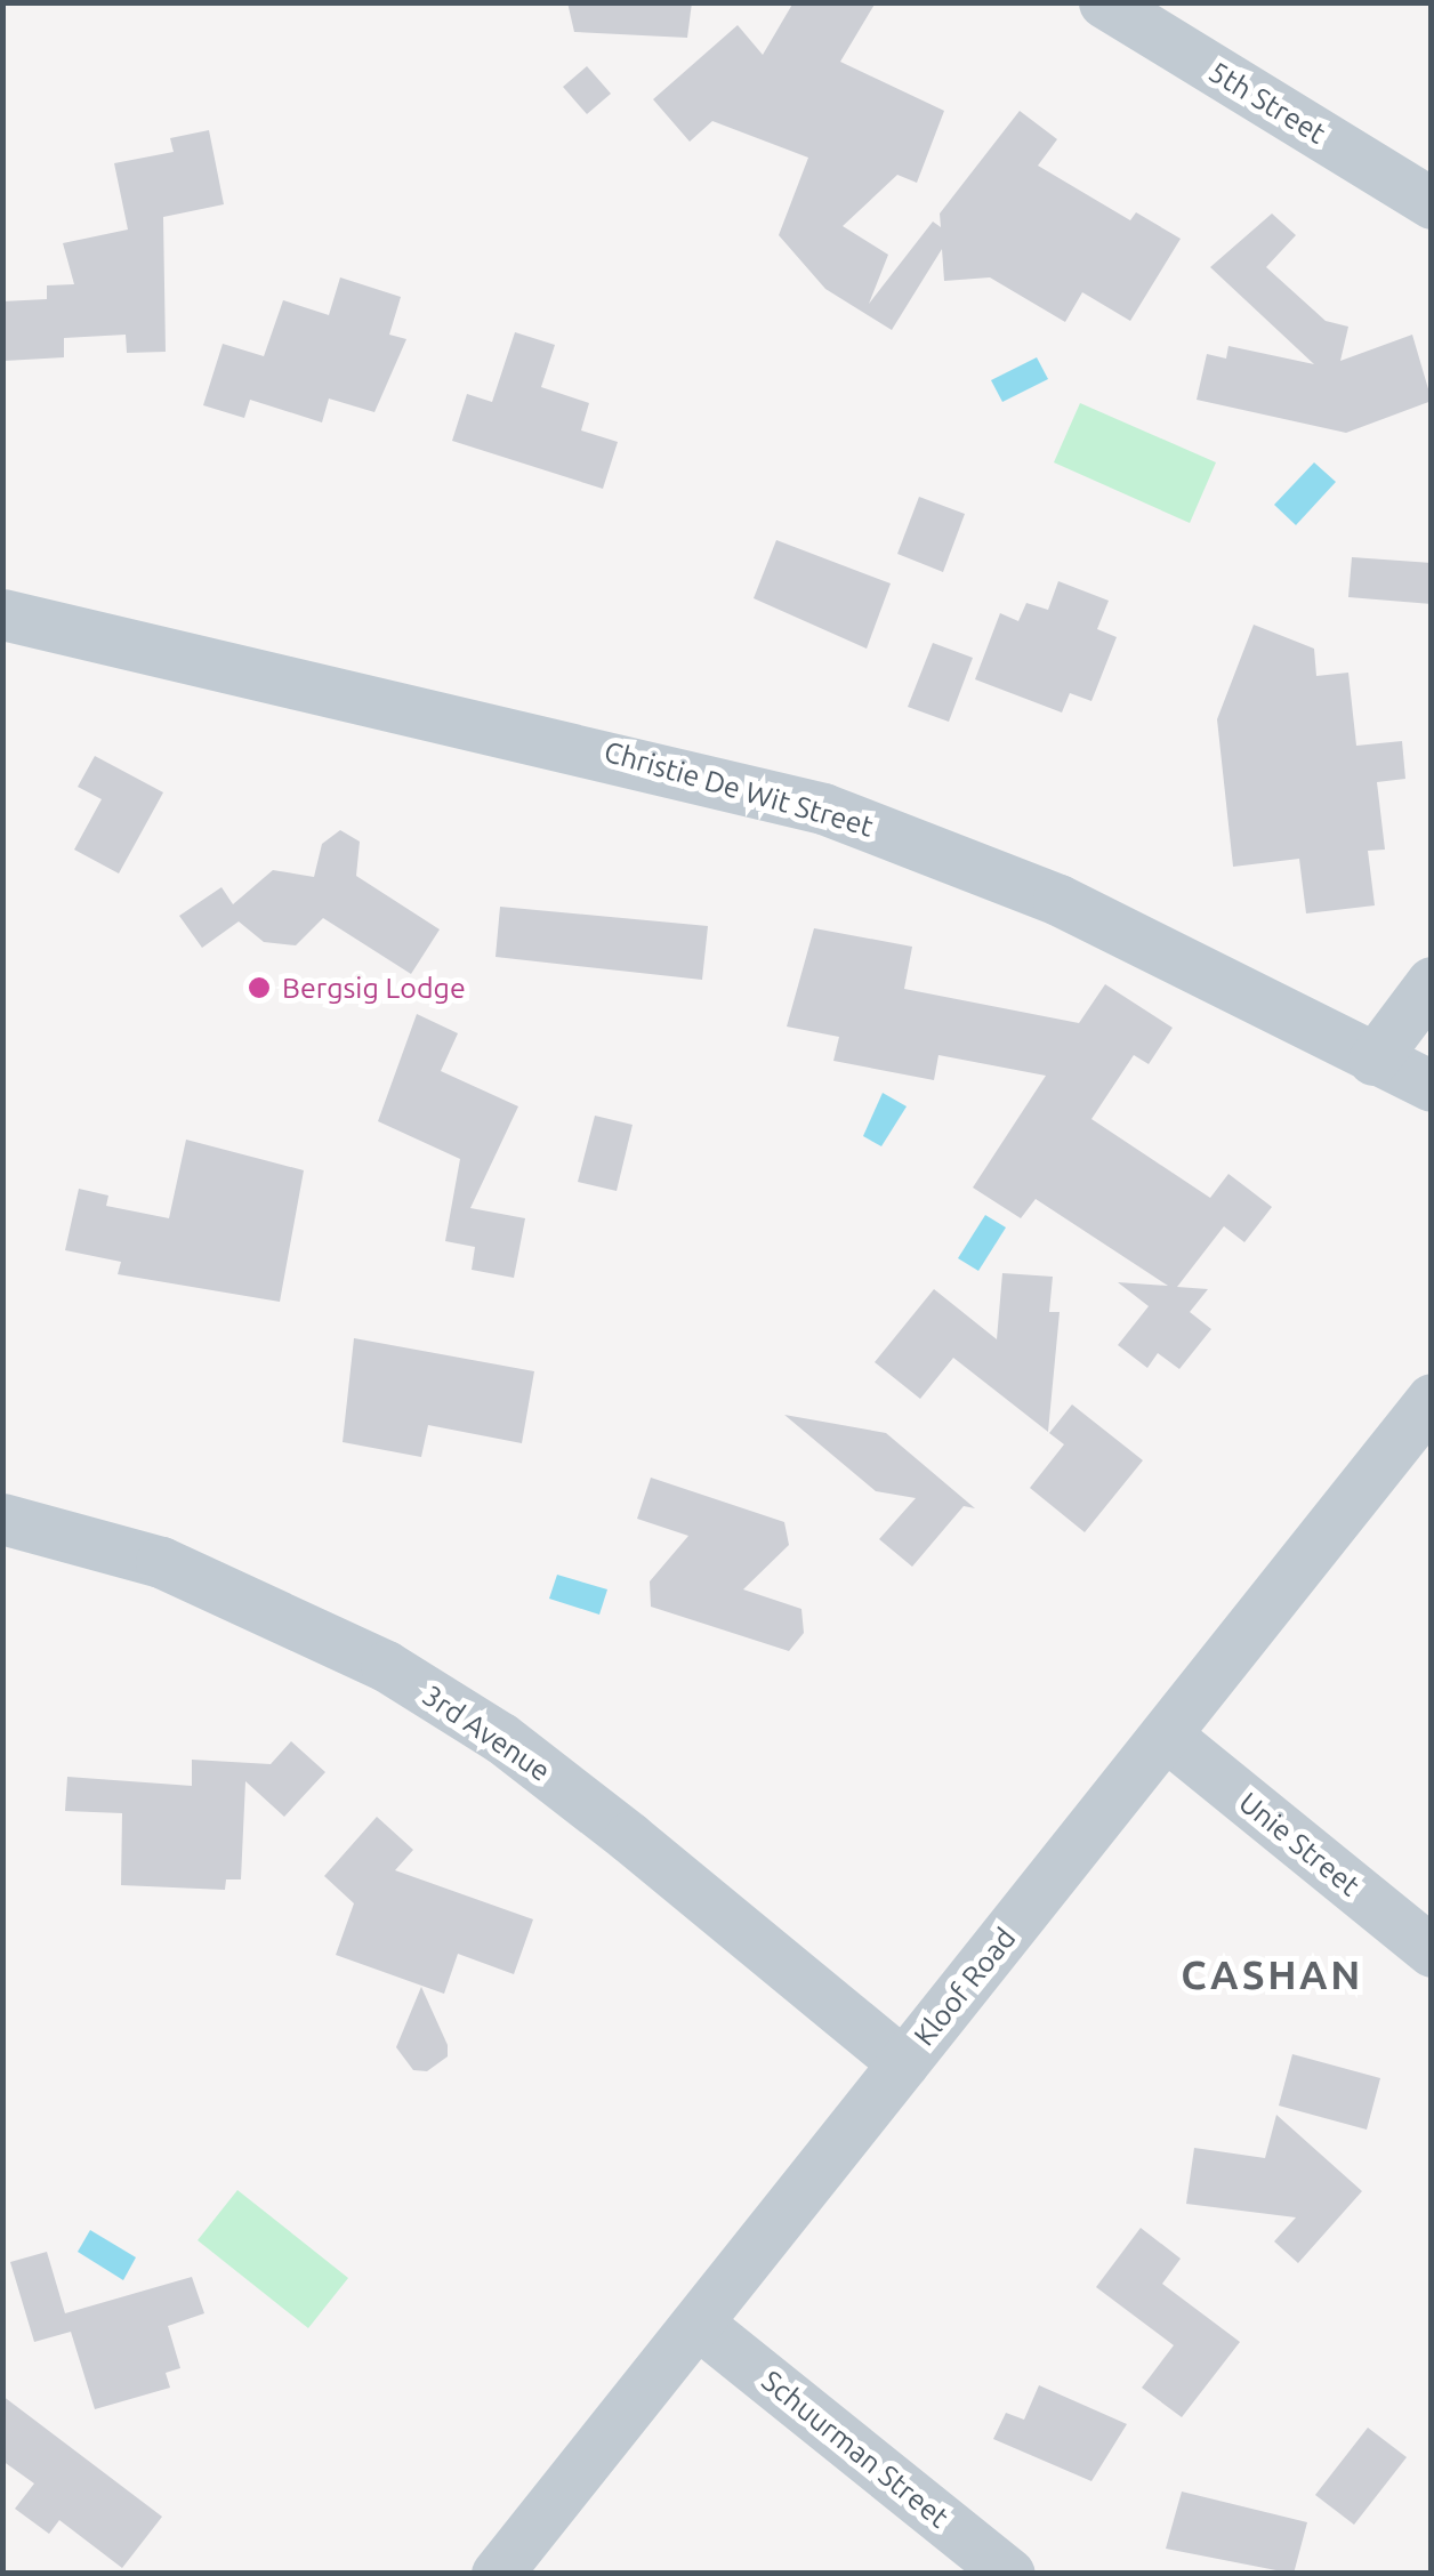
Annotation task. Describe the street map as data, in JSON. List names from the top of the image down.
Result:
{
  "streets": {
    "street": [
      "5th Street",
      "Christie De Wit Street",
      "3rd Avenue",
      "Unie Street",
      "Kloof Road",
      "Schuurman Street"
    ]
  },
  "crossings": [
    ["3rd Avenue", "Kloof Road"],
    ["Unie Street", "Kloof Road"],
    ["Kloof Road", "Schuurman Street"]
  ],
  "districts": ["CASHAN"],
  "places": ["Bergsig Lodge"]
}
